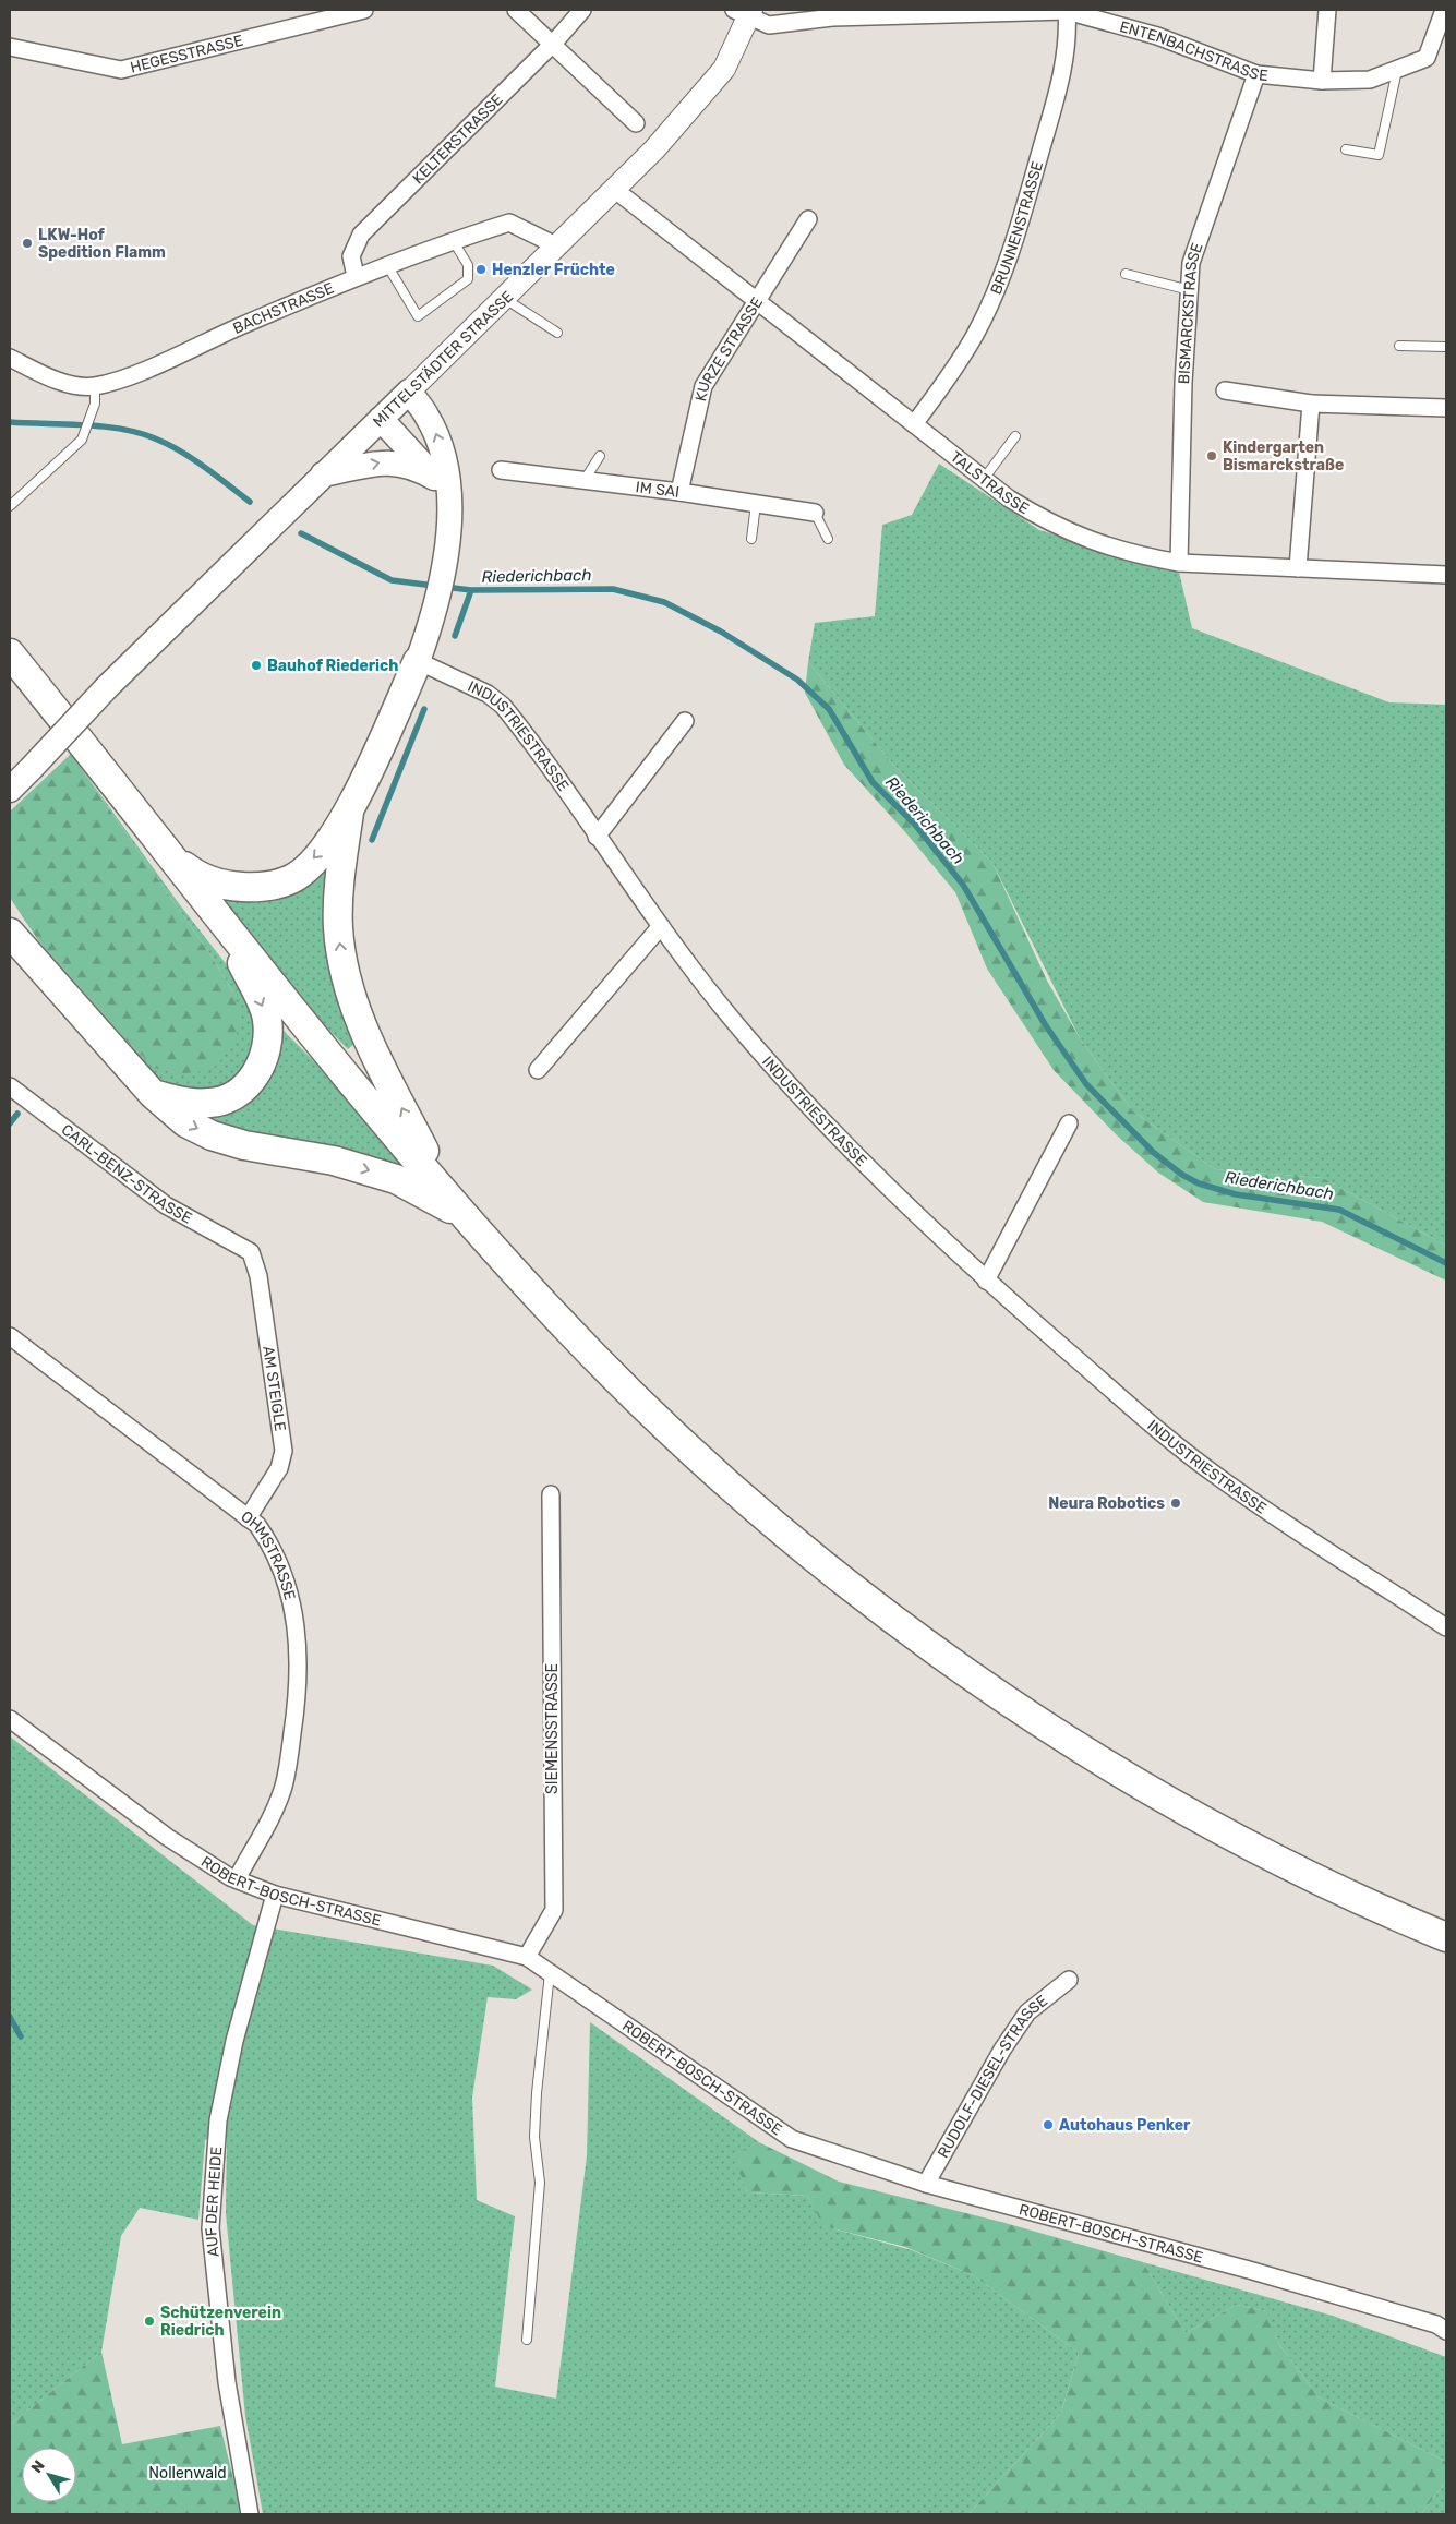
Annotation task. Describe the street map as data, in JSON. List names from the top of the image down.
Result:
{
  "streets": {
    "main road": ["MITTELSTÄDTER STRASSE"],
    "street": [
      "ENTENBACHSTRASSE",
      "HEGESSTRASSE",
      "KELTERSTRASSE",
      "BRUNNENSTRASSE",
      "BACHSTRASSE",
      "BISMARCKSTRASSE",
      "KURZE STRASSE",
      "TALSTRASSE",
      "IM SAI",
      "INDUSTRIESTRASSE",
      "CARL-BENZ-STRASSE",
      "AM STEIGLE",
      "OHMSTRASSE",
      "SIEMENSSTRASSE",
      "ROBERT-BOSCH-STRASSE",
      "RUDOLF-DIESEL-STRASSE",
      "AUF DER HEIDE"
    ]
  },
  "crossings": [
    ["ENTENBACHSTRASSE", "BRUNNENSTRASSE"],
    ["ENTENBACHSTRASSE", "BISMARCKSTRASSE"],
    ["ENTENBACHSTRASSE", "MITTELSTÄDTER STRASSE"],
    ["KELTERSTRASSE", "BACHSTRASSE"],
    ["BRUNNENSTRASSE", "TALSTRASSE"],
    ["BACHSTRASSE", "MITTELSTÄDTER STRASSE"],
    ["BISMARCKSTRASSE", "TALSTRASSE"],
    ["KURZE STRASSE", "TALSTRASSE"],
    ["KURZE STRASSE", "IM SAI"],
    ["MITTELSTÄDTER STRASSE", "TALSTRASSE"],
    ["CARL-BENZ-STRASSE", "AM STEIGLE"],
    ["AM STEIGLE", "OHMSTRASSE"],
    ["OHMSTRASSE", "ROBERT-BOSCH-STRASSE"],
    ["SIEMENSSTRASSE", "ROBERT-BOSCH-STRASSE"],
    ["ROBERT-BOSCH-STRASSE", "RUDOLF-DIESEL-STRASSE"],
    ["ROBERT-BOSCH-STRASSE", "AUF DER HEIDE"]
  ],
  "water": ["Riederichbach"],
  "parks": ["Nollenwald"],
  "places": [
    "LKW-Hof Spedition Flamm",
    "Henzler Früchte",
    "Kindergarten Bismarckstraße",
    "Bauhof Riederich",
    "Neura Robotics",
    "Autohaus Penker",
    "Schützenverein Riedrich"
  ],
  "north": "top left"
}
